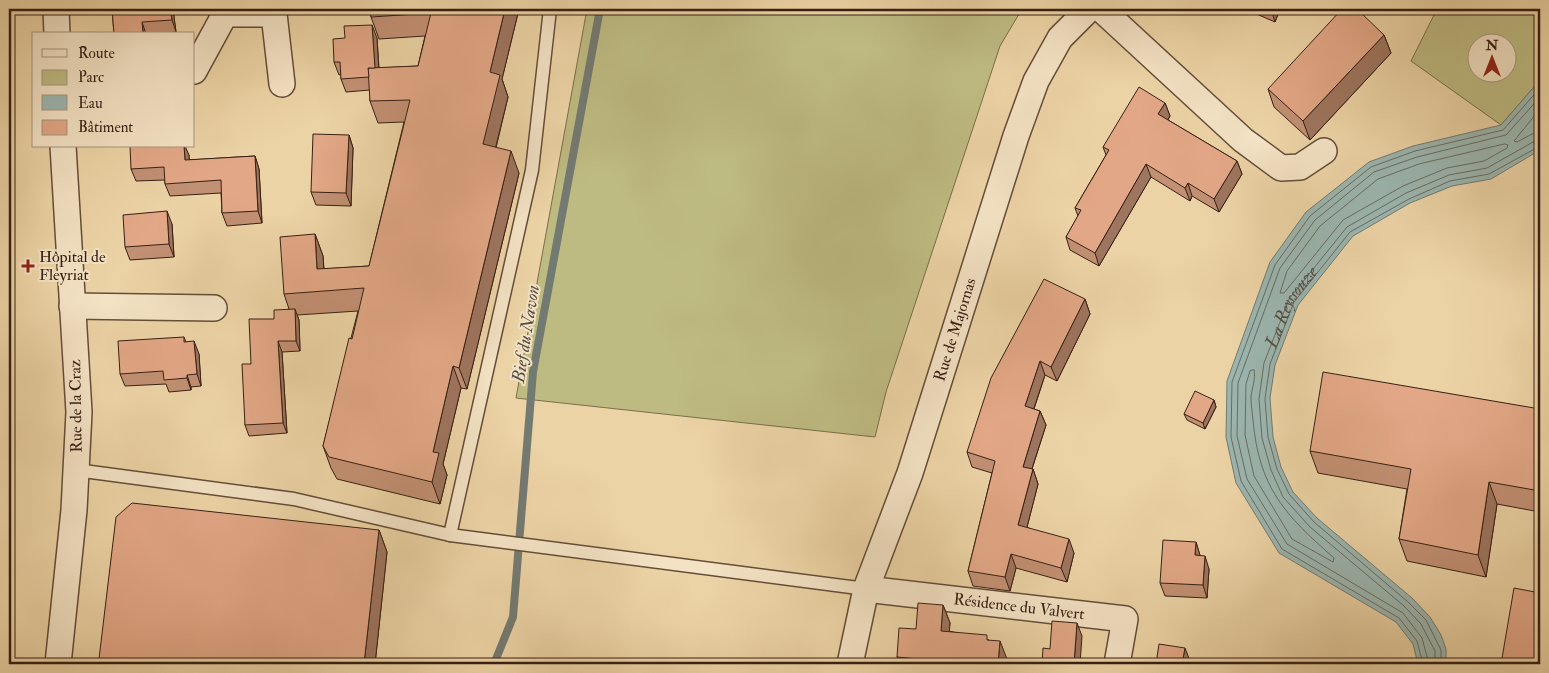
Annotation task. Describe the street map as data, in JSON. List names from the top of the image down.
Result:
{
  "streets": {
    "street": ["Rue de Majornas", "Rue de la Craz", "Résidence du Valvert"]
  },
  "crossings": [
    ["Rue de Majornas", "Résidence du Valvert"]
  ],
  "water": ["La Reyssouze", "Bief du Navon"],
  "places": {
    "health": ["Hôpital de Fleyriat"]
  },
  "legend": [
    "Route",
    "Parc",
    "Eau",
    "Bâtiment"
  ],
  "north": "top"
}
